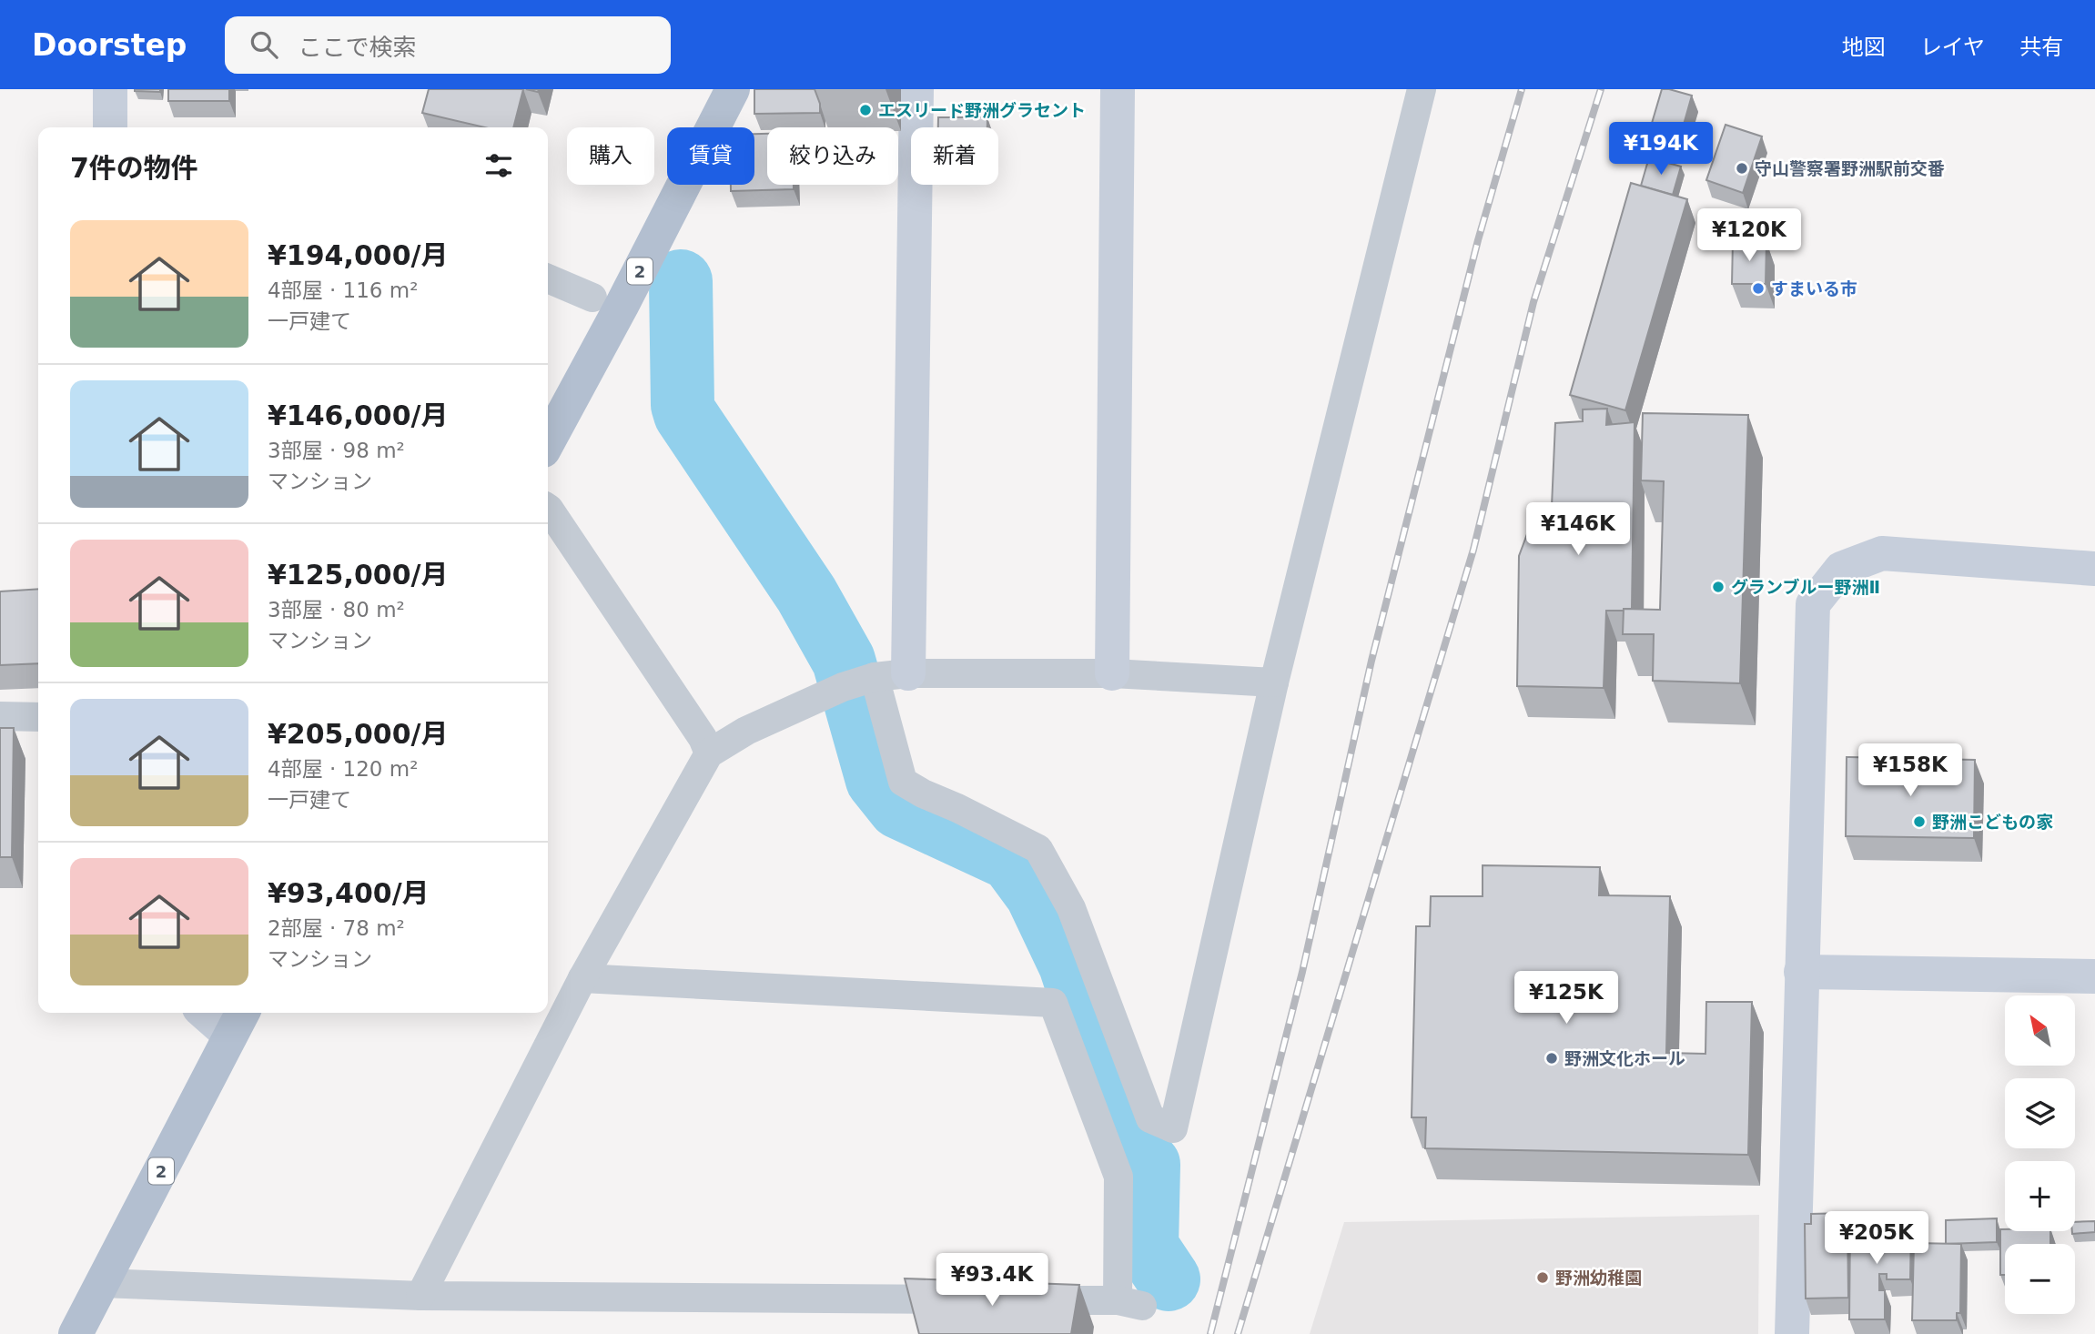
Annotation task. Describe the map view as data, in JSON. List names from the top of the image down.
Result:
{
  "streets": {
    "main road": ["2"]
  },
  "places": [
    "エスリード野洲グラセント",
    "守山警察署野洲駅前交番",
    "すまいる市",
    "グランブルー野洲Ⅱ",
    "野洲こどもの家",
    "野洲文化ホール",
    "野洲幼稚園"
  ],
  "north": "top left",
  "page": {
    "header": "Doorstep",
    "search": "ここで検索",
    "nav": ["地図", "レイヤ", "共有"],
    "price": [
      "¥194K",
      "¥120K",
      "¥146K",
      "¥158K",
      "¥125K",
      "¥205K",
      "¥93.4K"
    ],
    "chip": [
      "購入",
      "賃貸",
      "絞り込み",
      "新着"
    ],
    "heading": "7件の物件",
    "list": [
      {
        "name": "¥194,000/月",
        "note": "4部屋 · 116 m² · 一戸建て"
      },
      {
        "name": "¥146,000/月",
        "note": "3部屋 · 98 m² · マンション"
      },
      {
        "name": "¥125,000/月",
        "note": "3部屋 · 80 m² · マンション"
      },
      {
        "name": "¥205,000/月",
        "note": "4部屋 · 120 m² · 一戸建て"
      },
      {
        "name": "¥93,400/月",
        "note": "2部屋 · 78 m² · マンション"
      }
    ],
    "map_buttons": ["+", "−"]
  }
}
